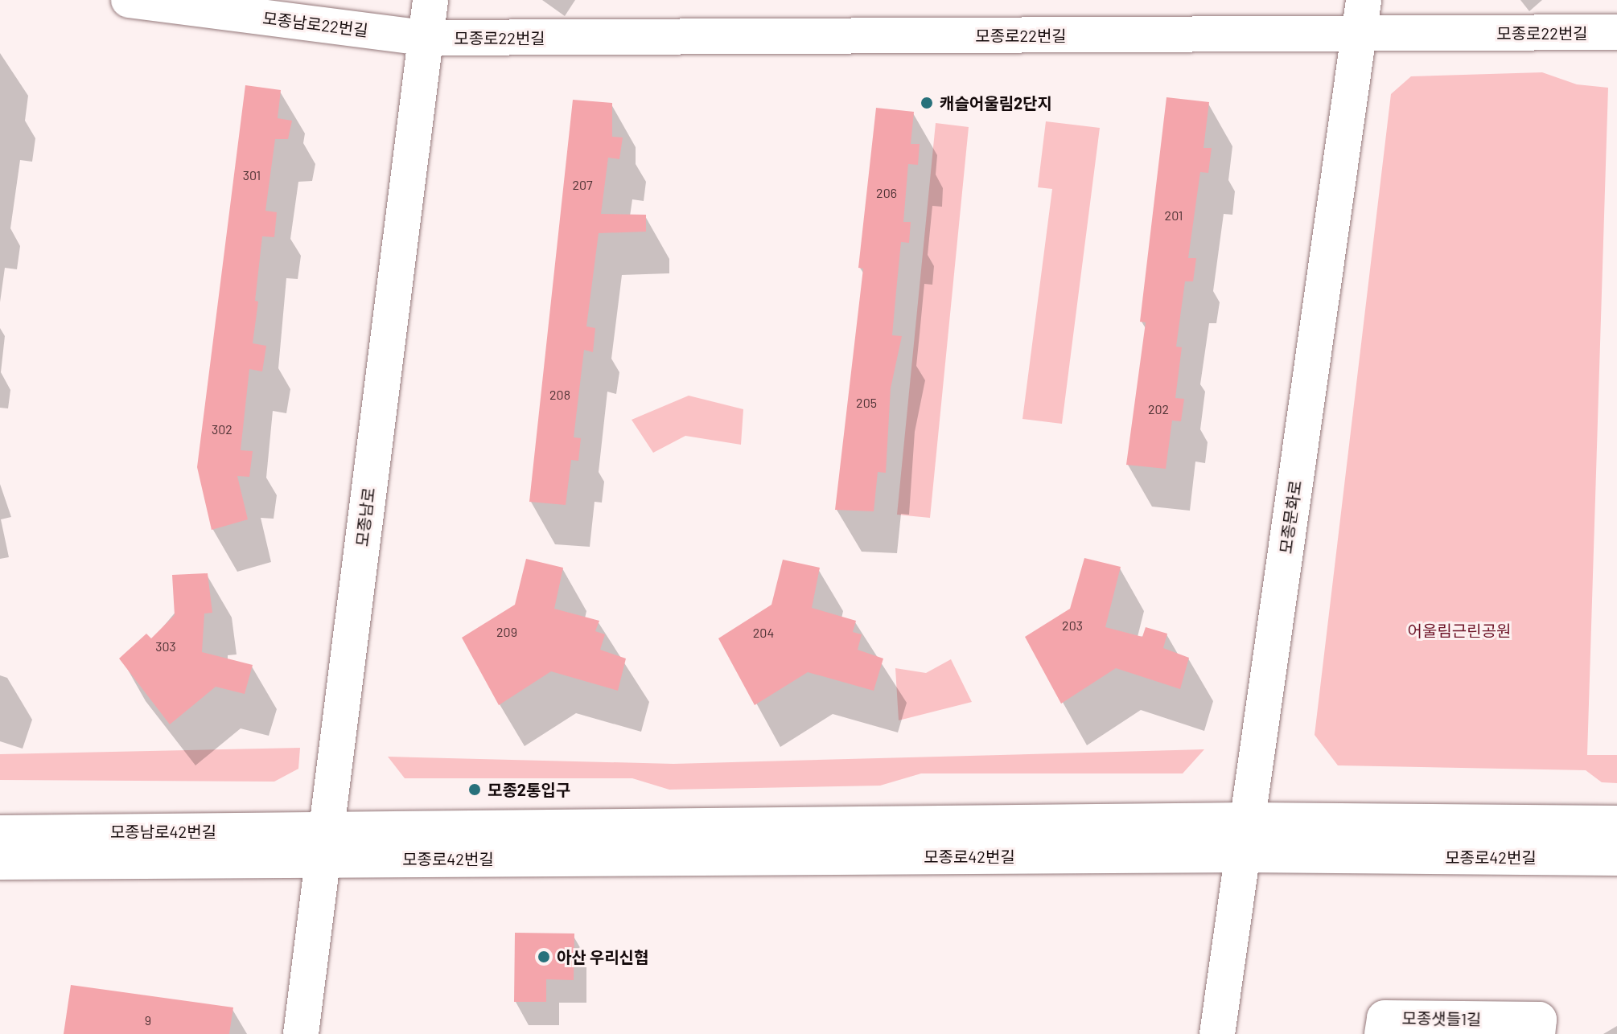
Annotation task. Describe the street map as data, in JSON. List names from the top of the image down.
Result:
{
  "streets": {
    "street": [
      "모종남로22번길",
      "모종로22번길",
      "모종남로",
      "모종문화로",
      "모종남로42번길",
      "모종로42번길",
      "모종샛들1길"
    ]
  },
  "crossings": [
    ["모종남로22번길", "모종로22번길"],
    ["모종남로22번길", "모종남로"],
    ["모종로22번길", "모종남로"],
    ["모종로22번길", "모종문화로"],
    ["모종남로", "모종남로42번길"],
    ["모종남로", "모종로42번길"],
    ["모종문화로", "모종로42번길"],
    ["모종남로42번길", "모종로42번길"]
  ],
  "parks": ["어울림근린공원"],
  "places": ["캐슬어울림2단지", "모종2통입구", "아산 우리신협"],
  "house_numbers": [
    "301",
    "207",
    "206",
    "201",
    "208",
    "205",
    "202",
    "302",
    "203",
    "209",
    "204",
    "303",
    "9"
  ]
}
